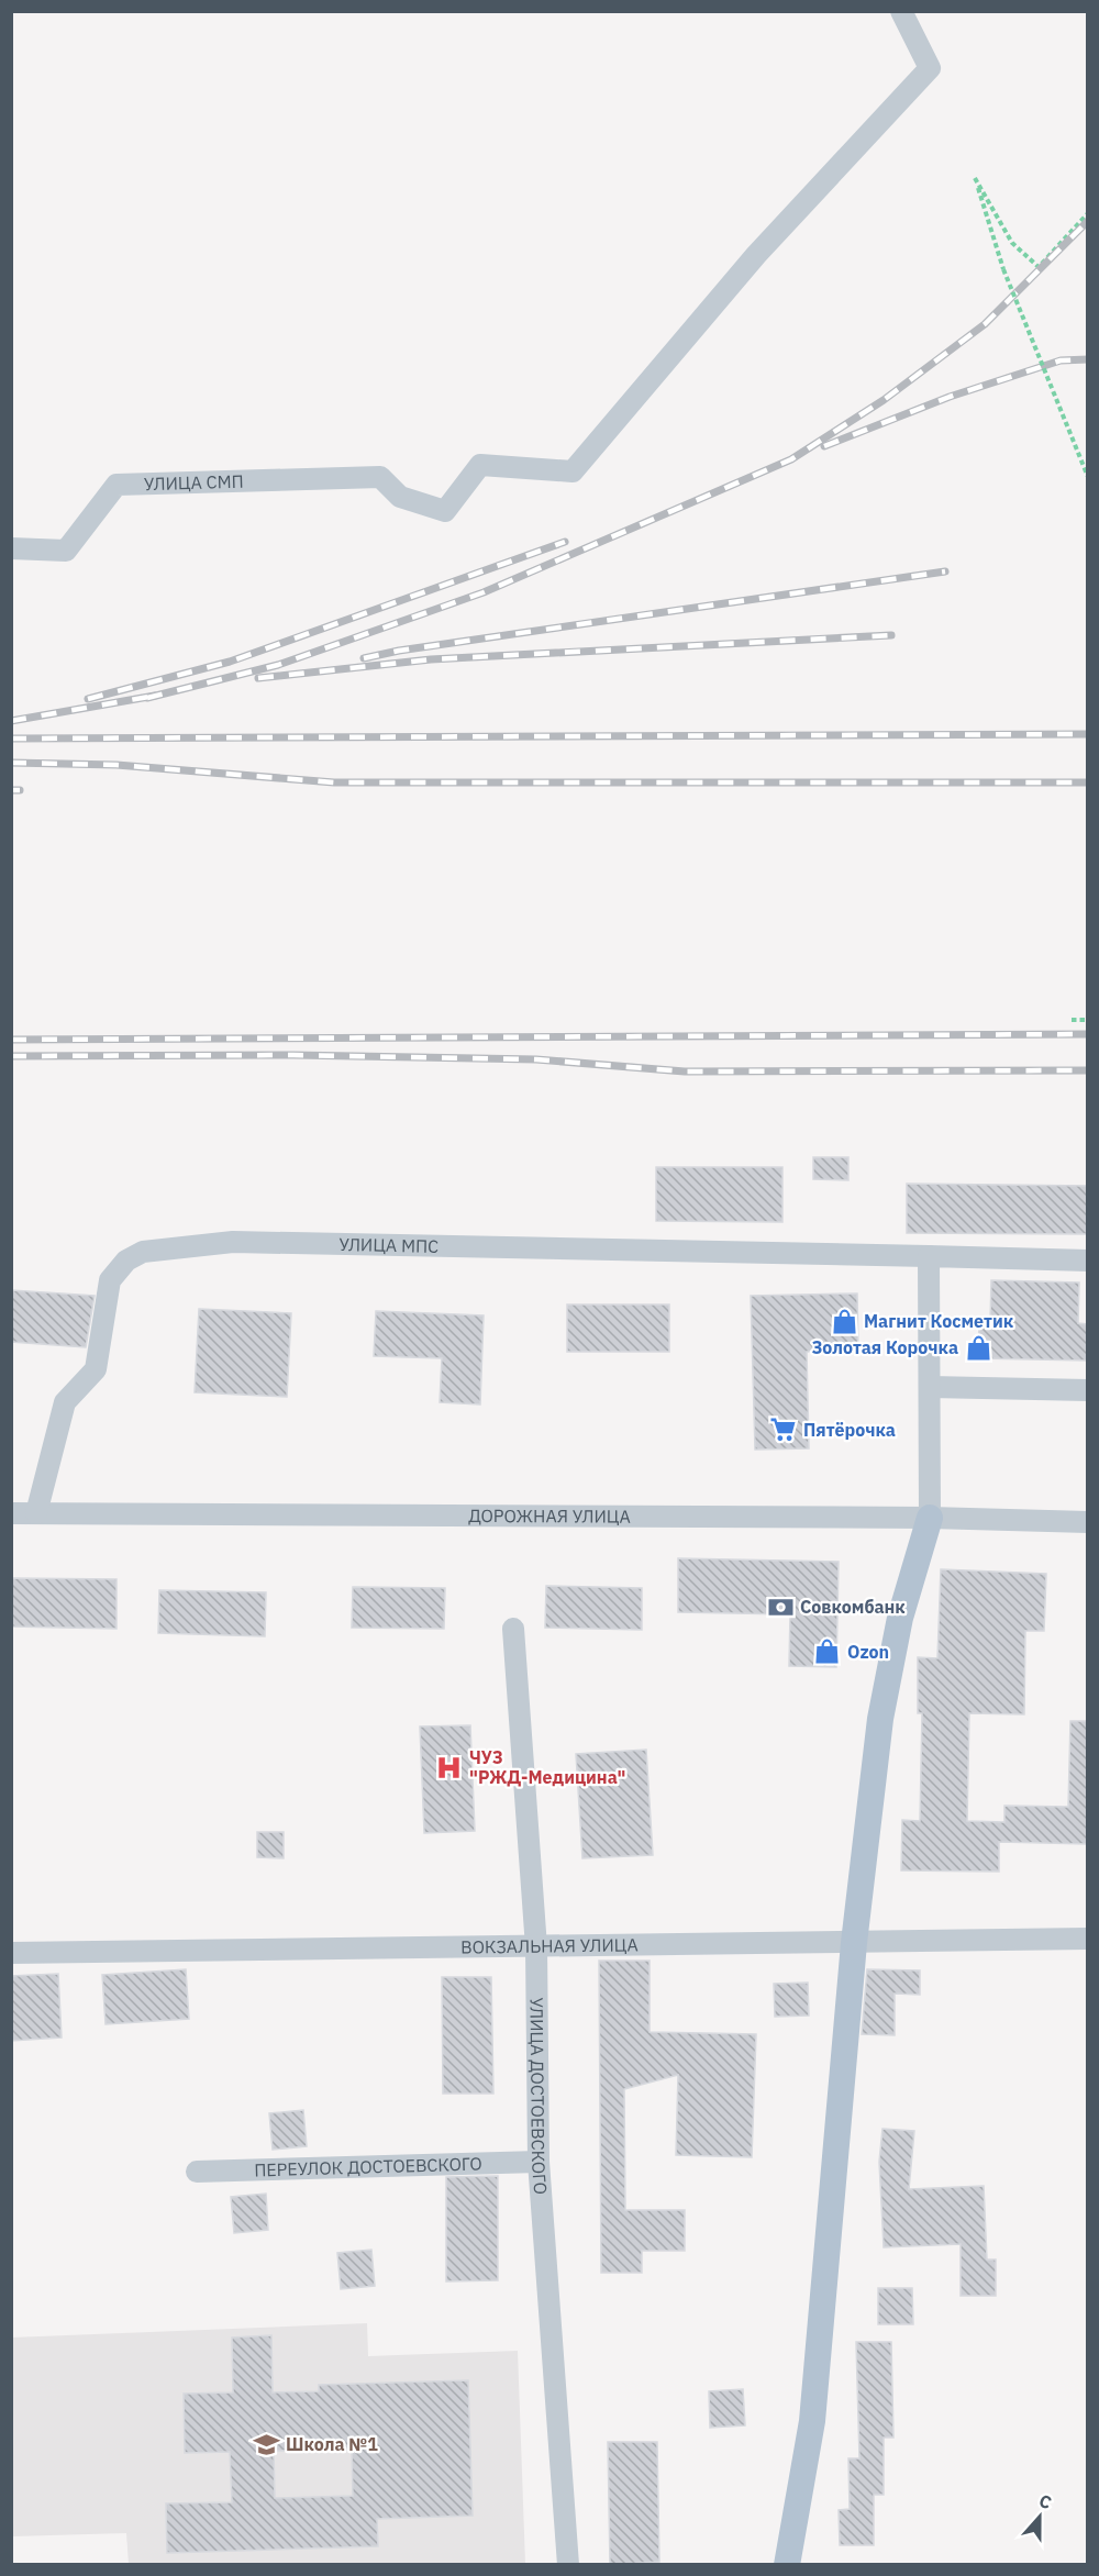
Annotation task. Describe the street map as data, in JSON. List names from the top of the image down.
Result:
{
  "streets": {
    "street": [
      "УЛИЦА СМП",
      "УЛИЦА МПС",
      "ДОРОЖНАЯ УЛИЦА",
      "ВОКЗАЛЬНАЯ УЛИЦА",
      "УЛИЦА ДОСТОЕВСКОГО",
      "ПЕРЕУЛОК ДОСТОЕВСКОГО"
    ]
  },
  "crossings": [
    ["УЛИЦА МПС", "ДОРОЖНАЯ УЛИЦА"],
    ["ВОКЗАЛЬНАЯ УЛИЦА", "УЛИЦА ДОСТОЕВСКОГО"],
    ["УЛИЦА ДОСТОЕВСКОГО", "ПЕРЕУЛОК ДОСТОЕВСКОГО"]
  ],
  "places": {
    "shop": ["Магнит Косметик", "Золотая Корочка", "Ozon"],
    "supermarket": ["Пятёрочка"],
    "bank": ["Совкомбанк"],
    "hospital": ["ЧУЗ \"РЖД-Медицина\""],
    "school or university": ["Школа №1"]
  },
  "north": "top"
}
